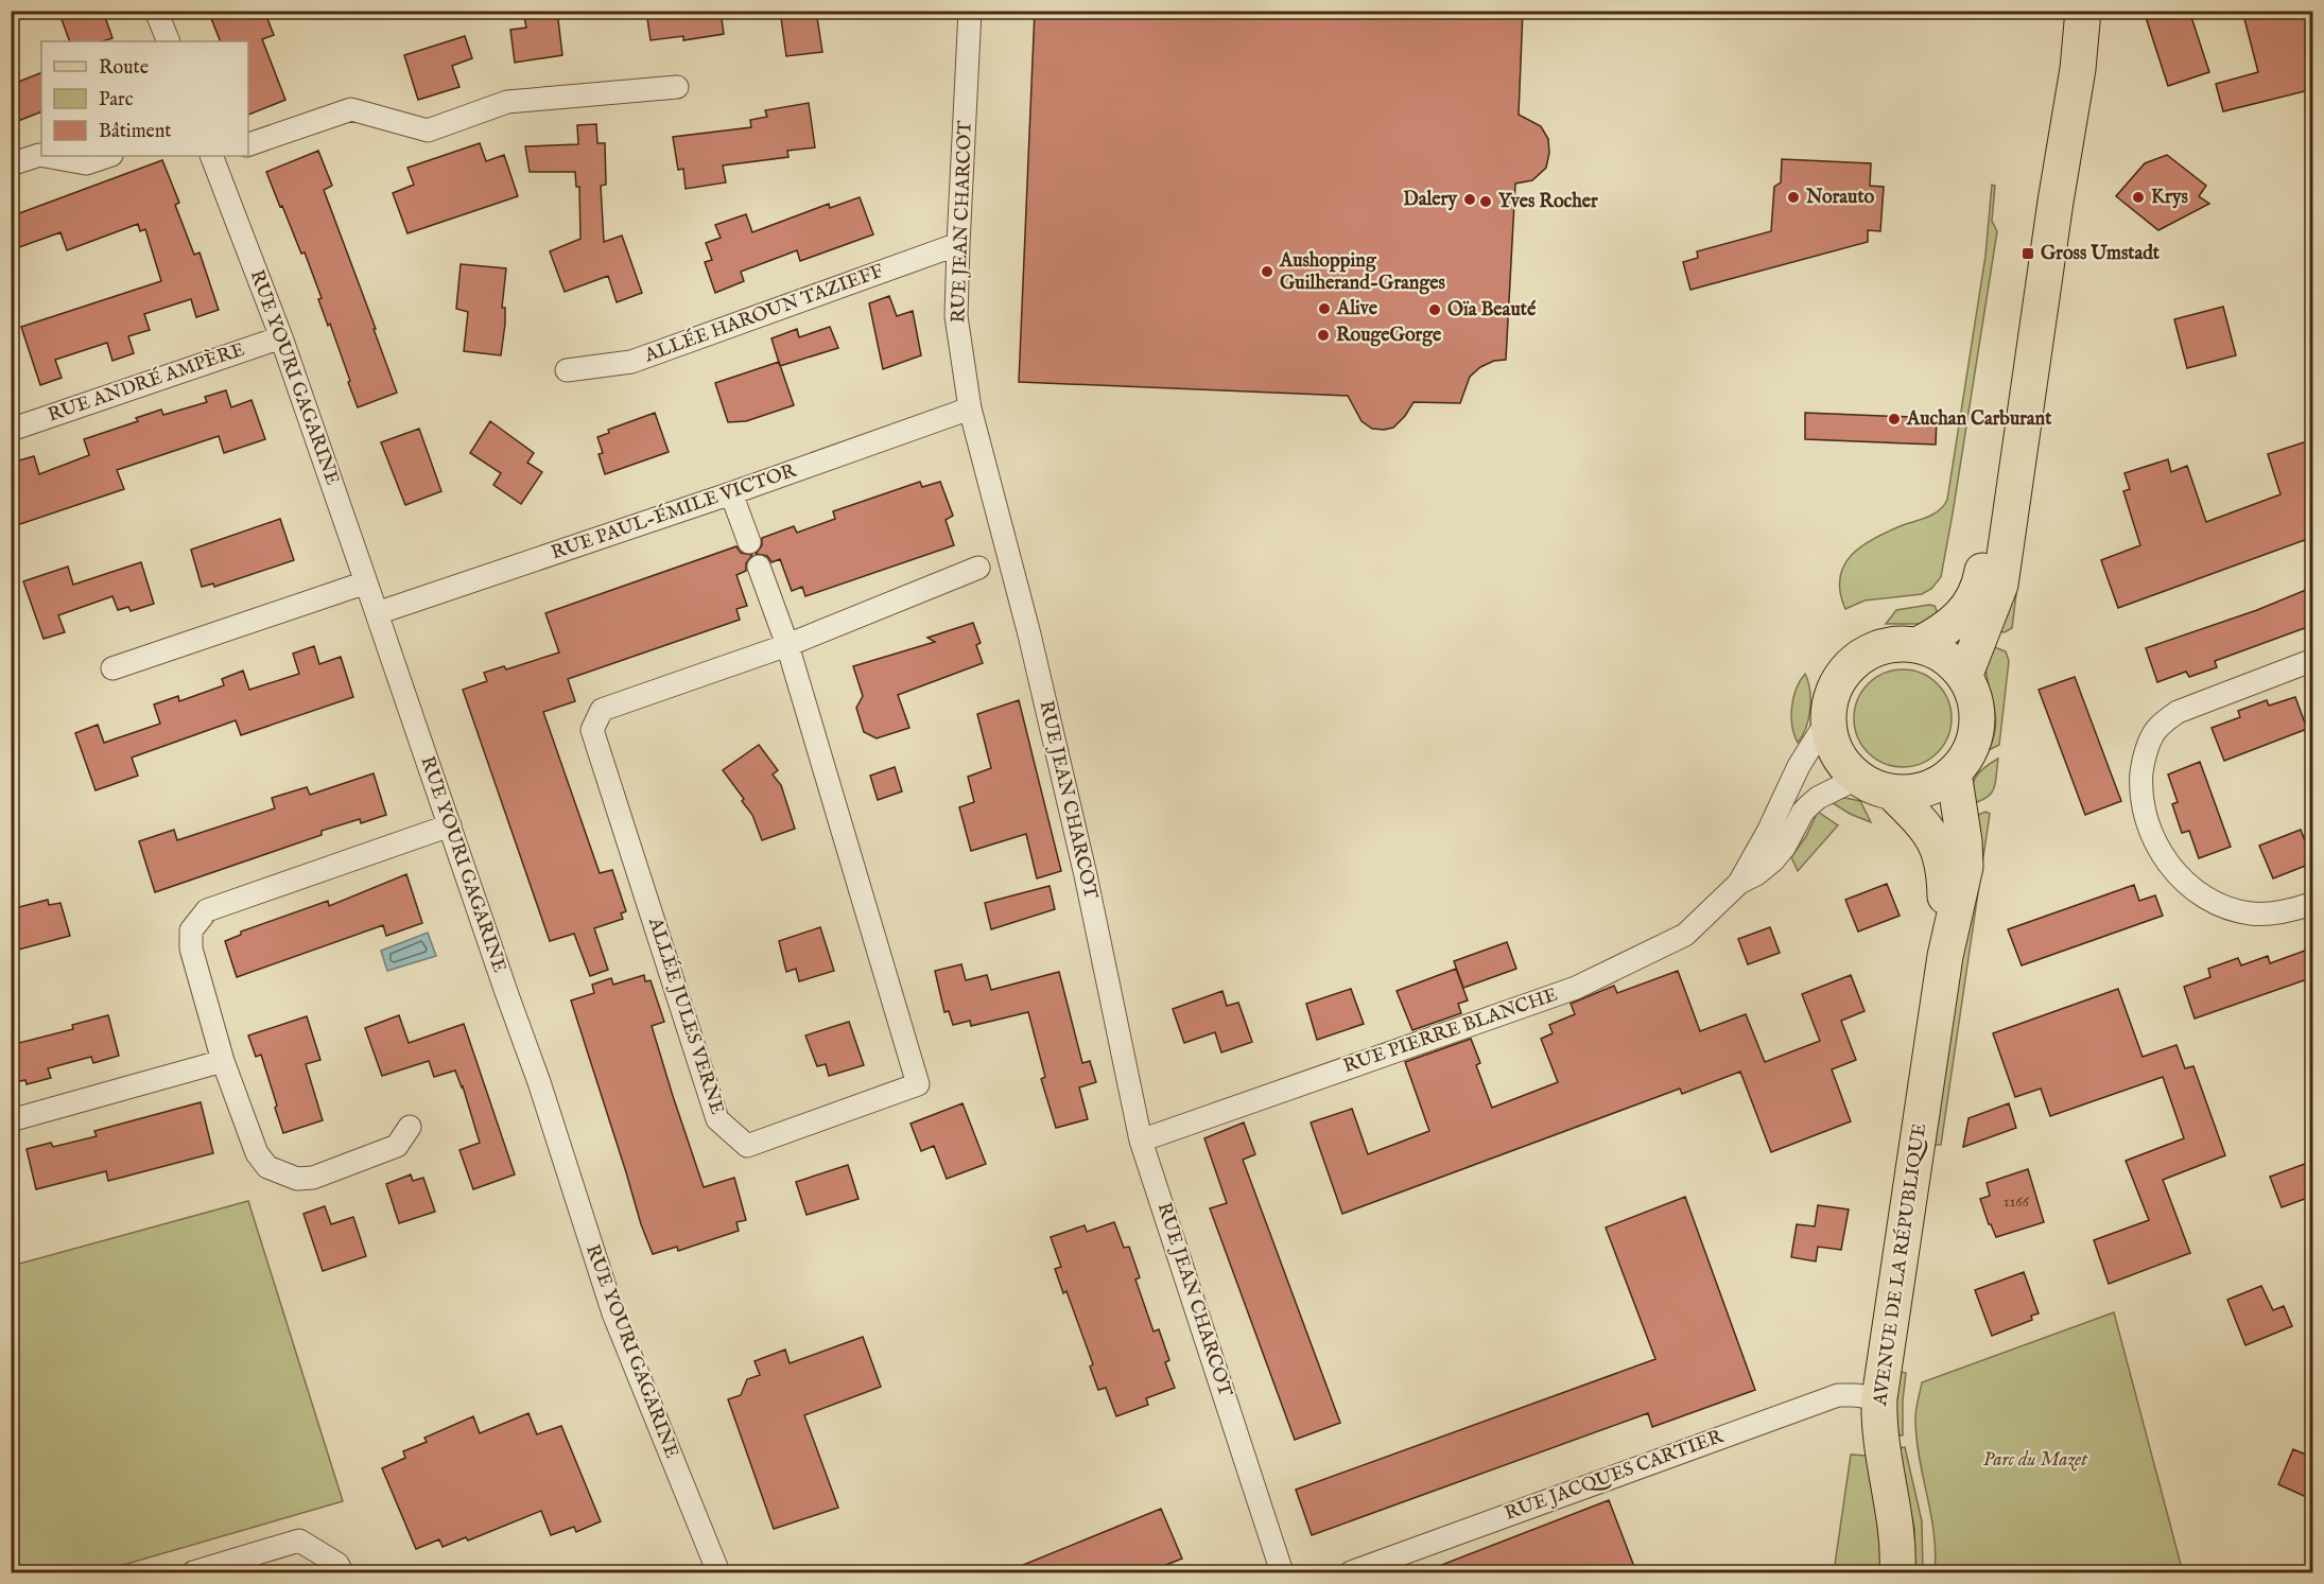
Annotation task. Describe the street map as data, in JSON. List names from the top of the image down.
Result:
{
  "streets": {
    "main road": ["AVENUE DE LA RÉPUBLIQUE"],
    "street": [
      "RUE JEAN CHARCOT",
      "ALLÉE HAROUN TAZIEFF",
      "RUE YOURI GAGARINE",
      "RUE ANDRÉ AMPÈRE",
      "RUE PAUL-ÉMILE VICTOR",
      "ALLÉE JULES VERNE",
      "RUE PIERRE BLANCHE",
      "RUE JACQUES CARTIER"
    ]
  },
  "crossings": [
    ["RUE JEAN CHARCOT", "ALLÉE HAROUN TAZIEFF"],
    ["RUE JEAN CHARCOT", "RUE PAUL-ÉMILE VICTOR"],
    ["RUE JEAN CHARCOT", "RUE PIERRE BLANCHE"],
    ["RUE YOURI GAGARINE", "RUE ANDRÉ AMPÈRE"],
    ["RUE YOURI GAGARINE", "RUE PAUL-ÉMILE VICTOR"],
    ["RUE PIERRE BLANCHE", "AVENUE DE LA RÉPUBLIQUE"],
    ["AVENUE DE LA RÉPUBLIQUE", "RUE JACQUES CARTIER"]
  ],
  "parks": ["Parc du Mazet"],
  "places": {
    "other": [
      "Norauto",
      "Krys",
      "Dalery",
      "Yves Rocher",
      "Aushopping Guilherand-Granges",
      "Alive",
      "Oïa Beauté",
      "RougeGorge",
      "Auchan Carburant"
    ],
    "transit": ["Gross Umstadt"]
  },
  "house_numbers": ["1166"],
  "legend": ["Route", "Parc", "Bâtiment"]
}
